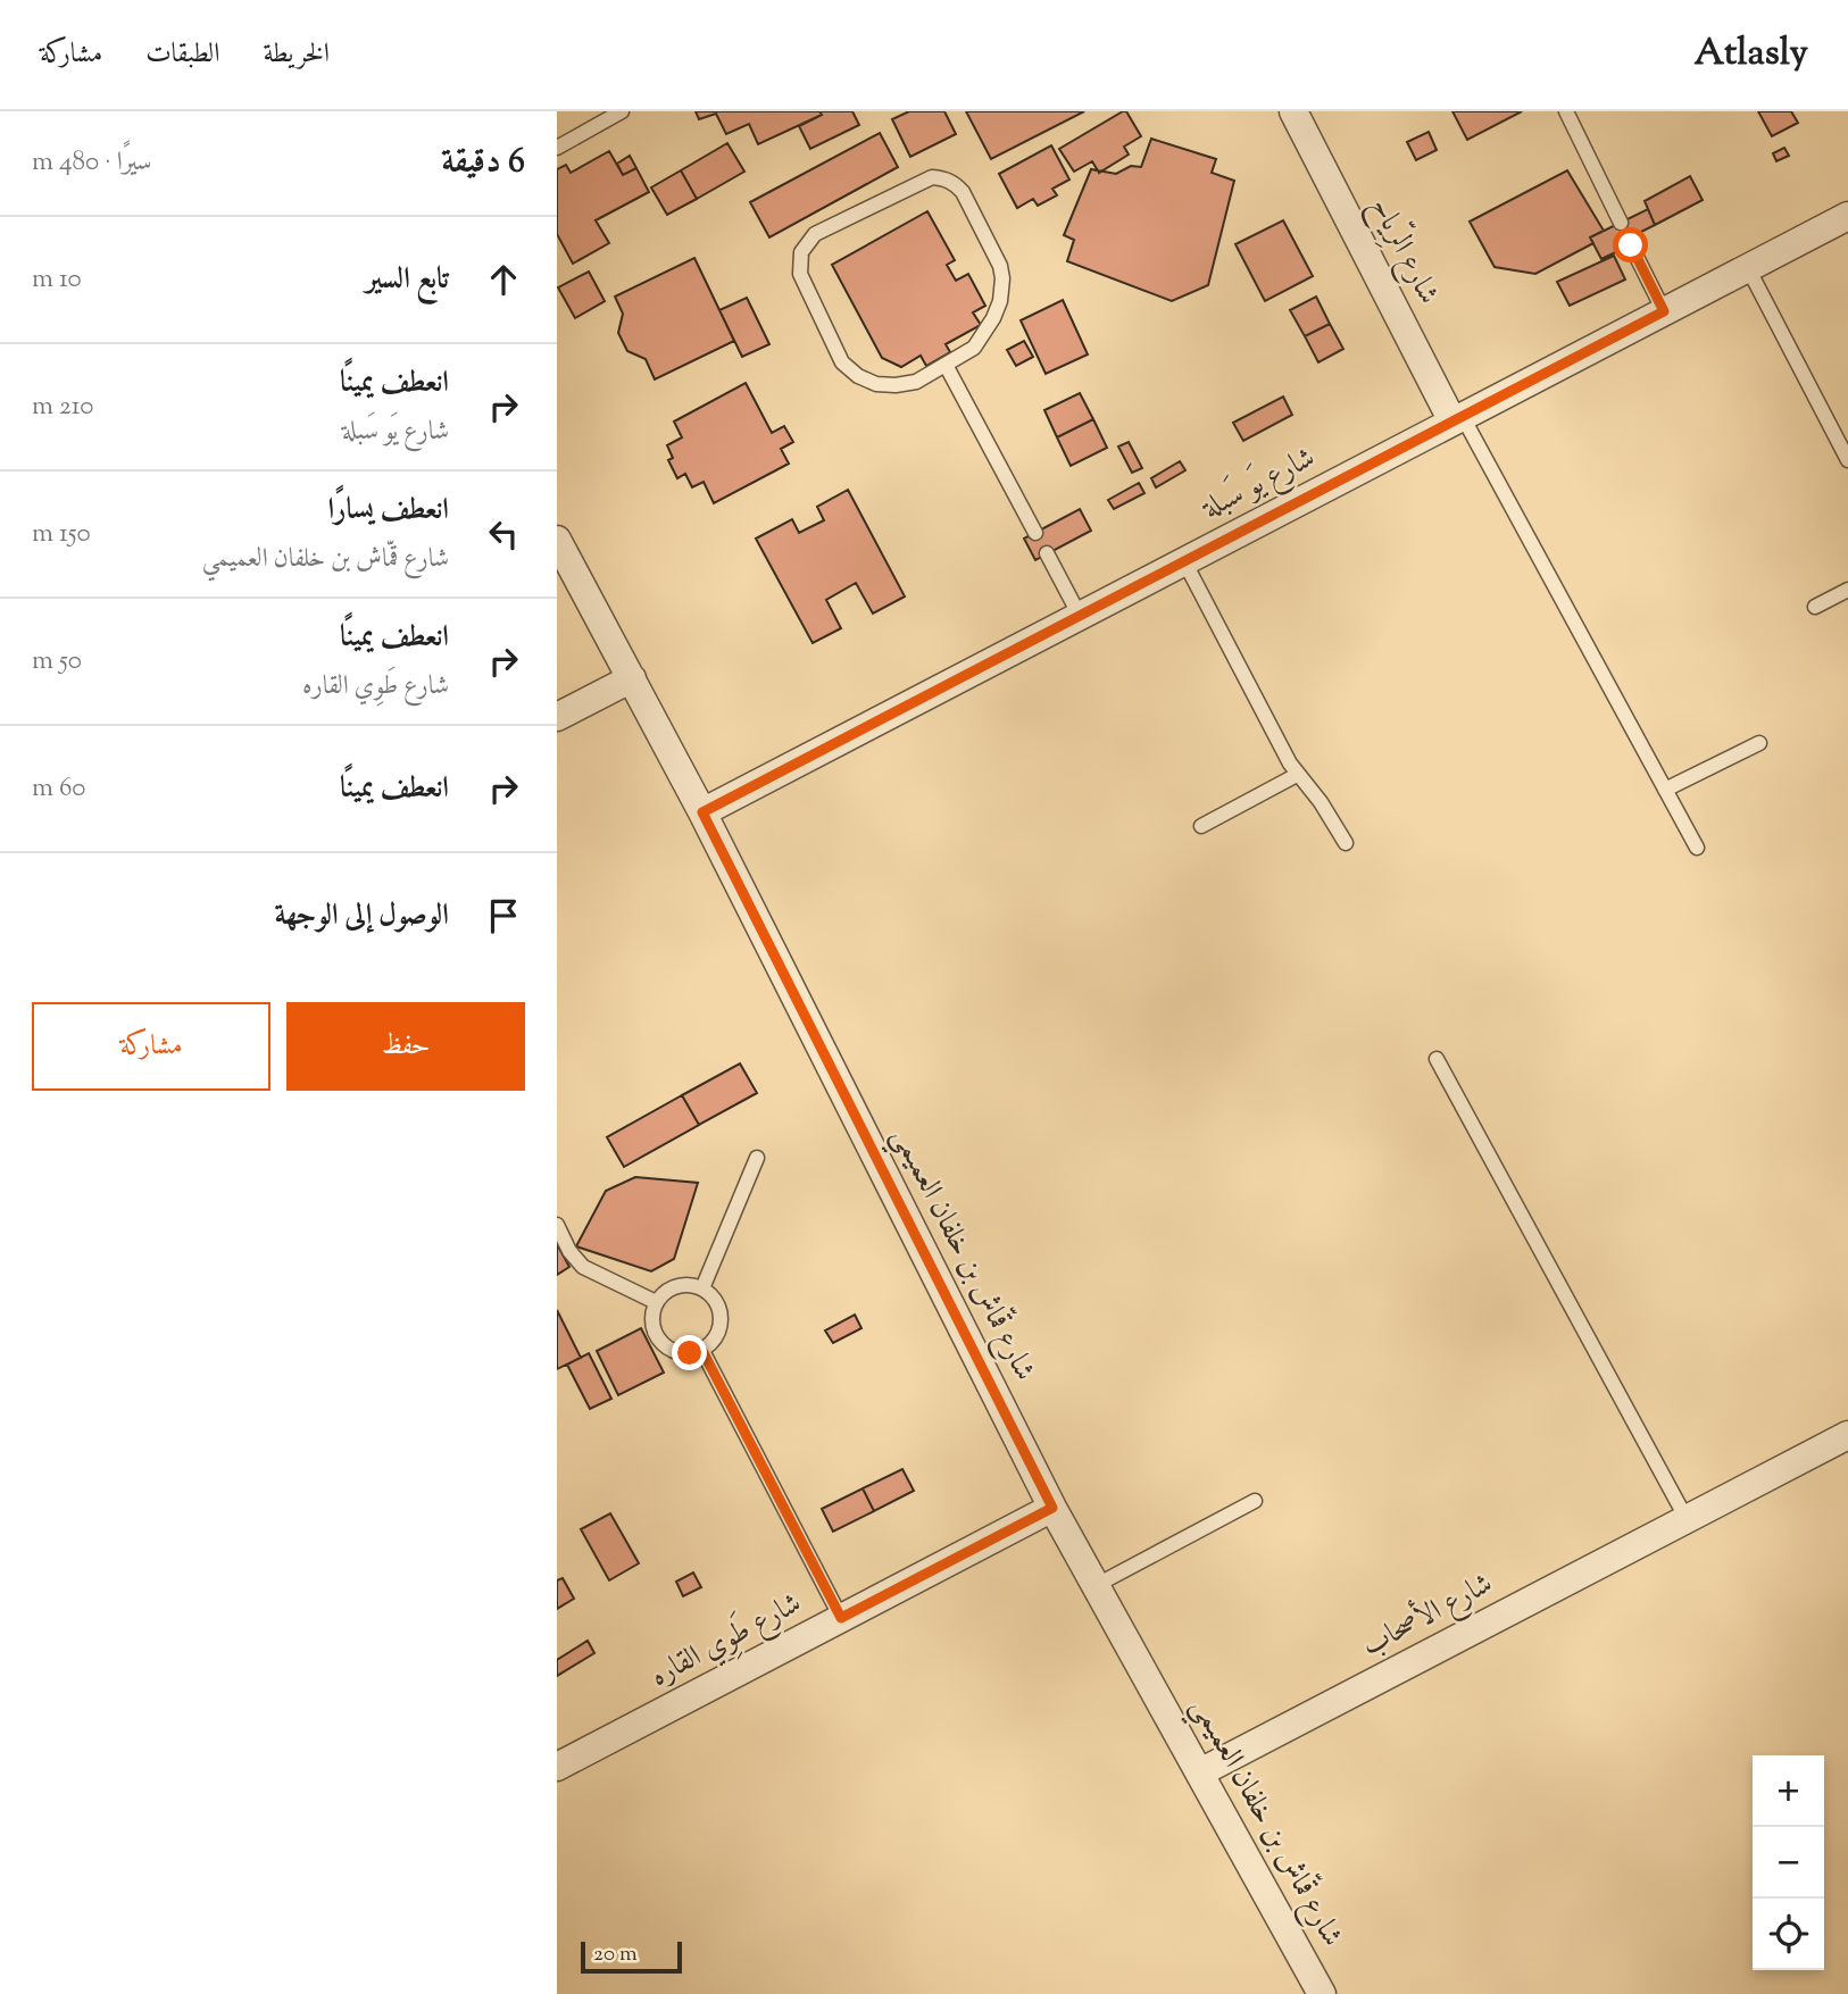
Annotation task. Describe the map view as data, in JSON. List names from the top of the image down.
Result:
{
  "streets": {
    "street": [
      "شارع الرِّياح",
      "شارع يَو سَبلة",
      "شارع قمّاش بن خلفان العميمي",
      "شارع الأصحاب",
      "شارع طَوِي القاره"
    ]
  },
  "crossings": [
    ["شارع الرِّياح", "شارع يَو سَبلة"],
    ["شارع يَو سَبلة", "شارع قمّاش بن خلفان العميمي"],
    ["شارع قمّاش بن خلفان العميمي", "شارع الأصحاب"],
    ["شارع قمّاش بن خلفان العميمي", "شارع طَوِي القاره"]
  ],
  "scale_bar": "20 m",
  "page": {
    "header": "Atlasly",
    "nav": ["الخريطة", "الطبقات", "مشاركة"],
    "heading": ["6 دقيقة", "سيرًا · 480 m"],
    "list": [
      ["تابع السير", "10 m"],
      ["انعطف يمينًا", "شارع يَو سَبلة", "210 m"],
      ["انعطف يسارًا", "شارع قمّاش بن خلفان العميمي", "150 m"],
      ["انعطف يمينًا", "شارع طَوِي القاره", "50 m"],
      ["انعطف يمينًا", "60 m"],
      "الوصول إلى الوجهة"
    ],
    "buttons": ["حفظ", "مشاركة"],
    "map_buttons": ["+", "−"],
    "scale": "20 m"
  }
}
